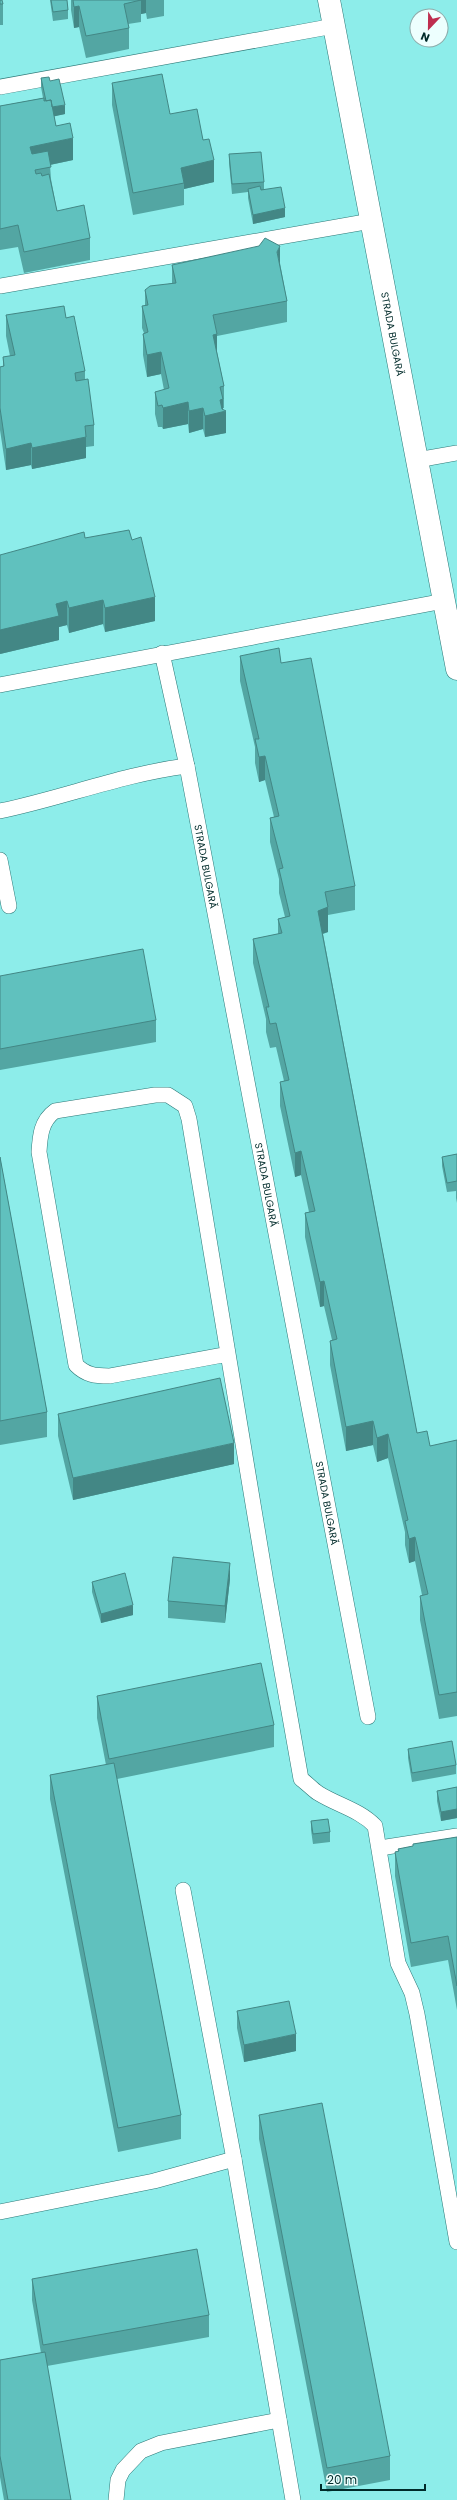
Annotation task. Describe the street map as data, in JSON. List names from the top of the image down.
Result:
{
  "streets": {
    "street": ["STRADA BULGARĂ"]
  },
  "scale_bar": "20 m",
  "north": "bottom"
}
